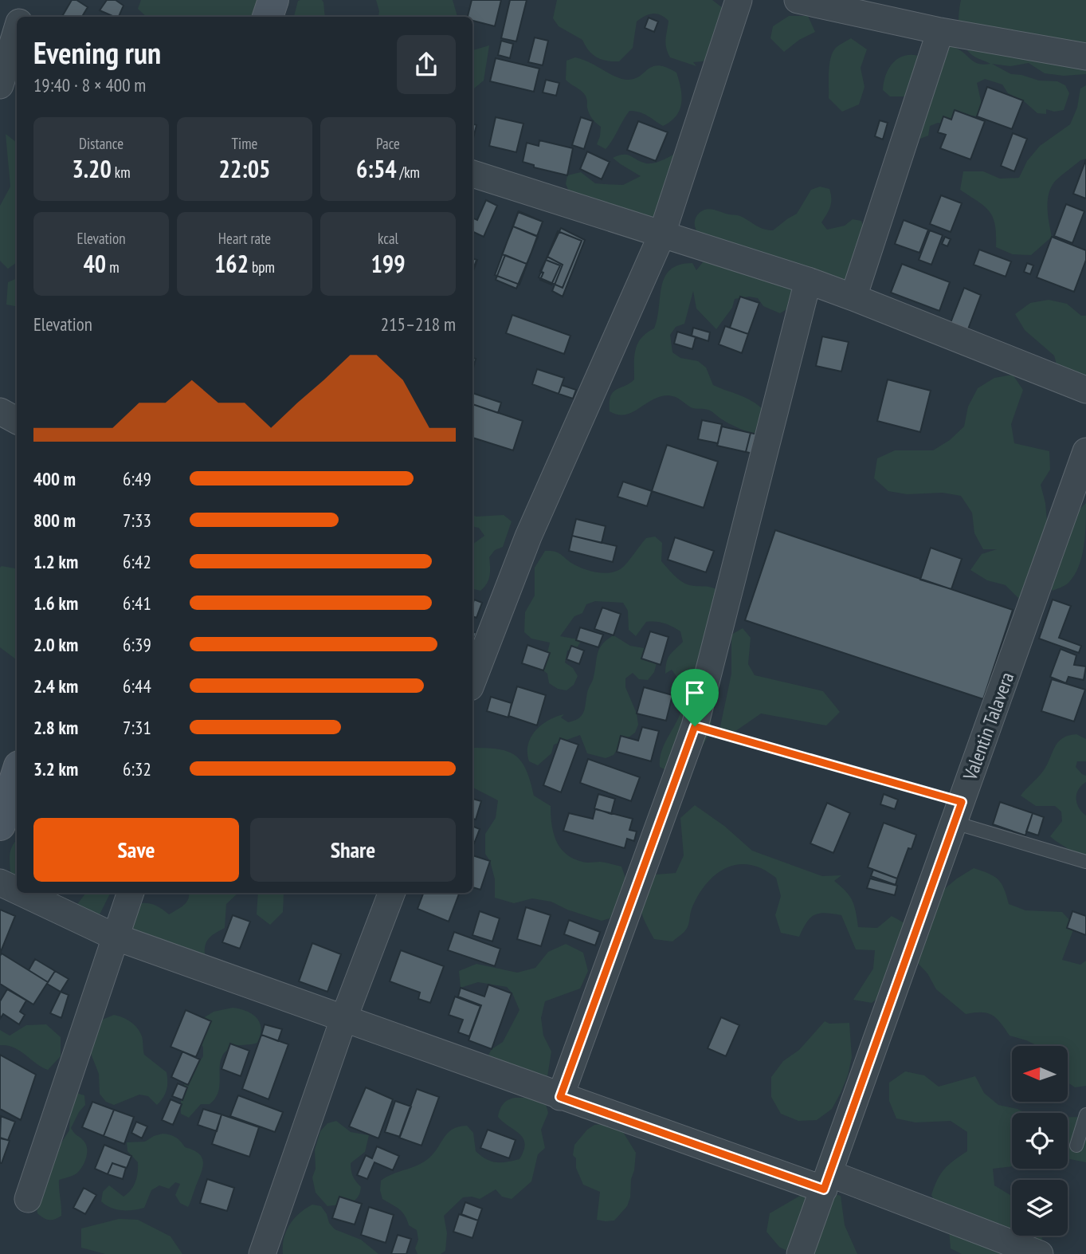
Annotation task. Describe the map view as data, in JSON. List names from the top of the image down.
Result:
{
  "streets": {
    "street": ["Valentin Talavera"]
  },
  "north": "left",
  "page": {
    "heading": ["Evening run", "19:40 · 8 × 400 m"],
    "stats": [
      ["Distance", "3.20 km"],
      ["Time", "22:05"],
      ["Pace", "6:54 /km"],
      ["Elevation", "40 m"],
      ["Heart rate", "162 bpm"],
      ["kcal", "199"]
    ],
    "chart": ["Elevation", "215–218 m"],
    "list": [
      {
        "name": "400 m",
        "note": "6:49"
      },
      {
        "name": "800 m",
        "note": "7:33"
      },
      {
        "name": "1.2 km",
        "note": "6:42"
      },
      {
        "name": "1.6 km",
        "note": "6:41"
      },
      {
        "name": "2.0 km",
        "note": "6:39"
      },
      {
        "name": "2.4 km",
        "note": "6:44"
      },
      {
        "name": "2.8 km",
        "note": "7:31"
      },
      {
        "name": "3.2 km",
        "note": "6:32"
      }
    ],
    "buttons": ["Save", "Share"]
  }
}
